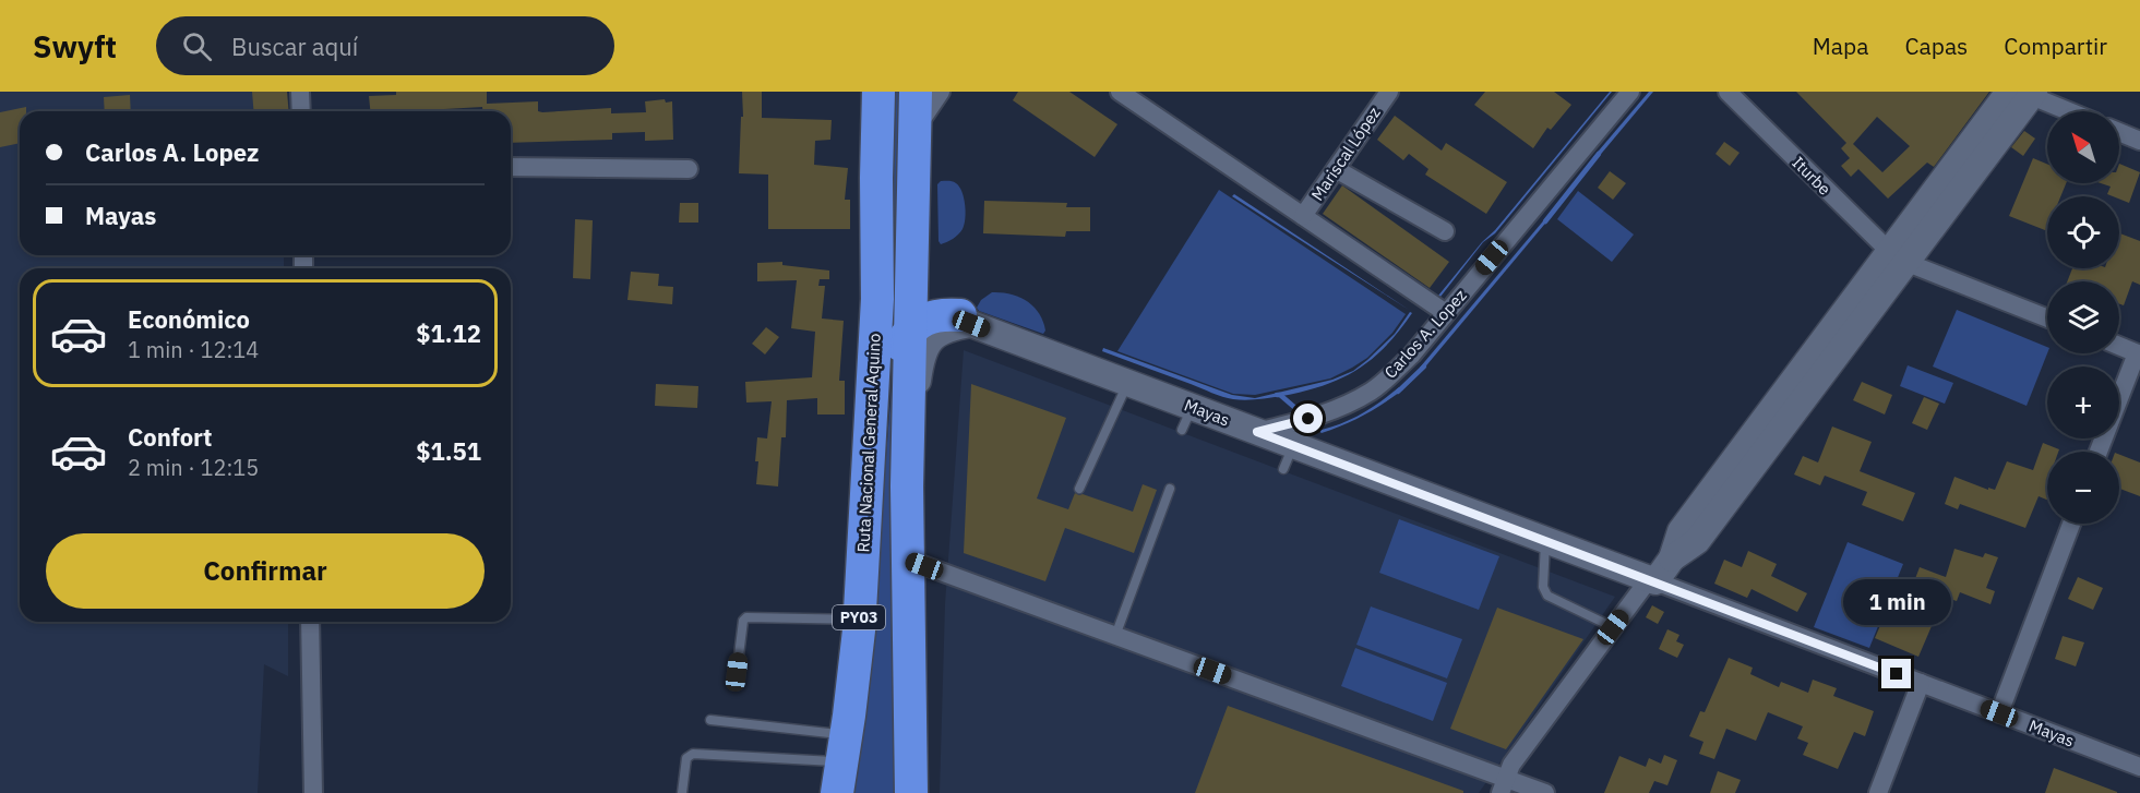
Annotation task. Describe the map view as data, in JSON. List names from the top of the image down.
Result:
{
  "streets": {
    "highway": ["Ruta Nacional General Aquino", "PY03"],
    "street": [
      "Mariscal López",
      "Iturbe",
      "Carlos A. Lopez",
      "Mayas"
    ]
  },
  "crossings": [
    ["Carlos A. Lopez", "Mayas"]
  ],
  "north": "top left",
  "page": {
    "header": "Swyft",
    "search": "Buscar aquí",
    "nav": ["Mapa", "Capas", "Compartir"],
    "map_buttons": ["+", "−"],
    "banner": ["Carlos A. Lopez", "Mayas"],
    "list": [
      {
        "name": "Económico",
        "note": "1 min · 12:14",
        "value": "$1.12"
      },
      {
        "name": "Confort",
        "note": "2 min · 12:15",
        "value": "$1.51"
      }
    ],
    "buttons": "Confirmar",
    "bubble": "1 min"
  }
}
